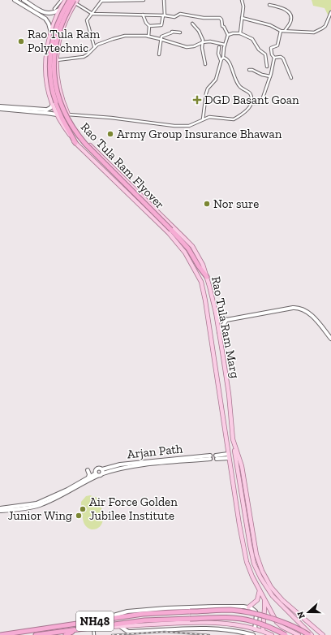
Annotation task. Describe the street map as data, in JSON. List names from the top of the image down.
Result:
{
  "streets": {
    "highway": ["Rao Tula Ram Flyover", "NH48"],
    "main road": ["Rao Tula Ram Marg", "Arjan Path"]
  },
  "crossings": [
    ["Rao Tula Ram Flyover", "Rao Tula Ram Marg"]
  ],
  "places": {
    "other": [
      "Rao Tula Ram Polytechnic",
      "Army Group Insurance Bhawan",
      "Nor sure",
      "Air Force Golden Jubilee Institute",
      "Junior Wing"
    ],
    "health": ["DGD Basant Goan"]
  },
  "north": "left"
}
